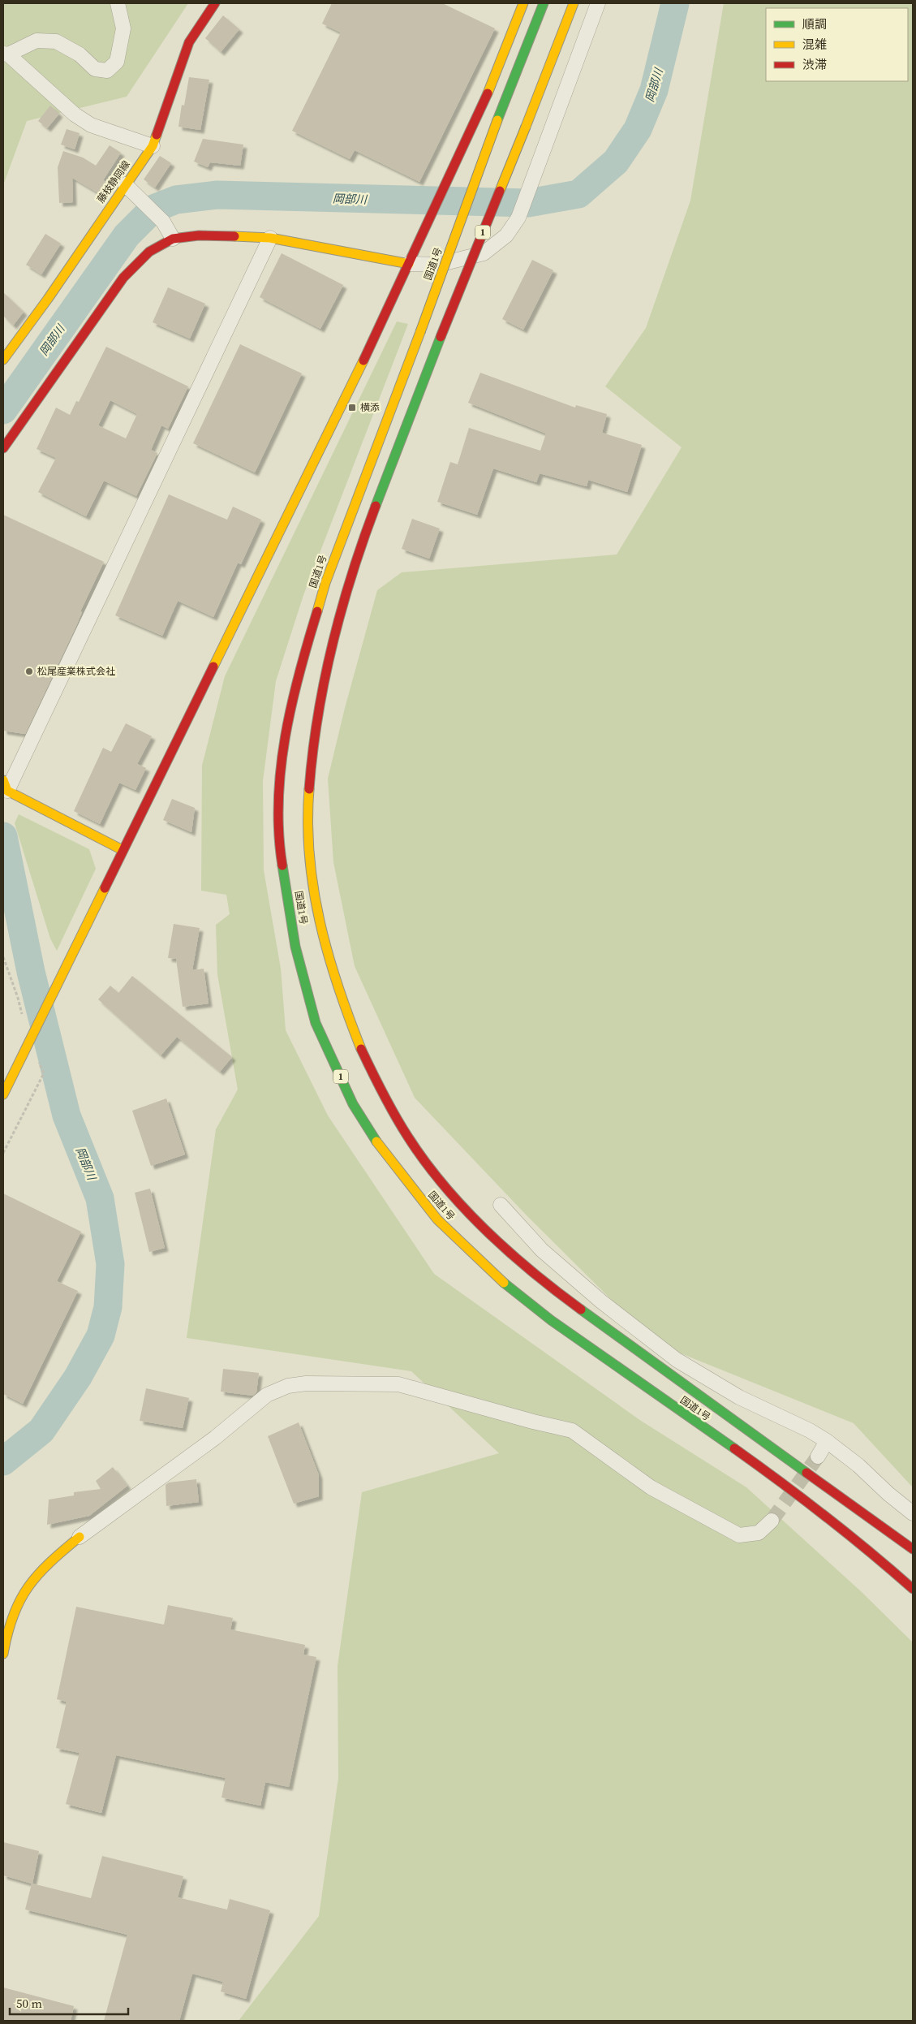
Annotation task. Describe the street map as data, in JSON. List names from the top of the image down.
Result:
{
  "streets": {
    "main road": ["藤枝静岡線", "1", "国道1号"]
  },
  "water": ["岡部川"],
  "places": {
    "transit": ["横添"],
    "other": ["松尾産業株式会社"]
  },
  "legend": ["順調", "混雑", "渋滞"],
  "scale_bar": "50 m"
}
